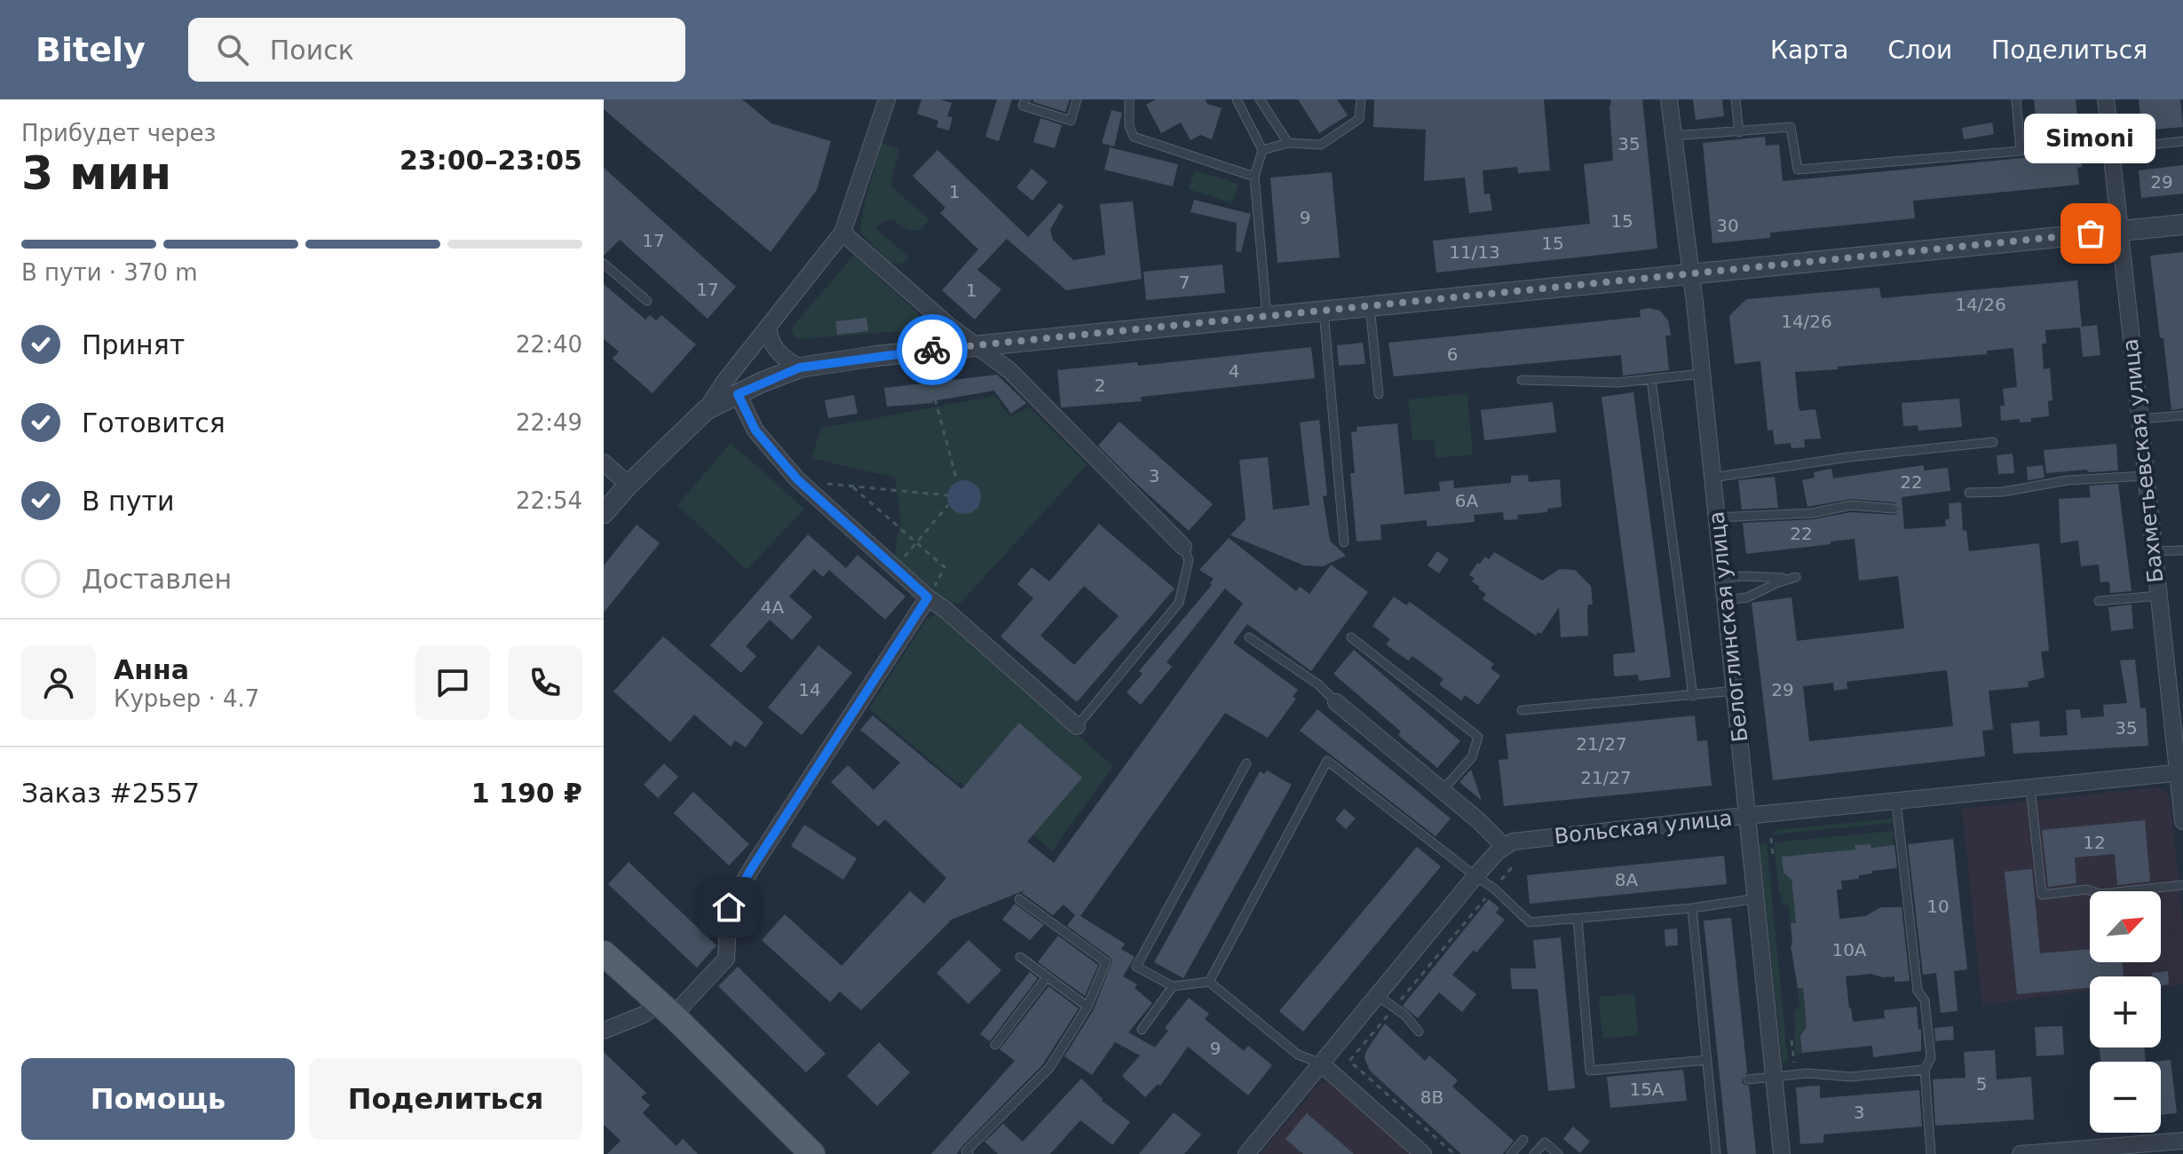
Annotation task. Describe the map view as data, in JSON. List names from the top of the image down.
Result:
{
  "streets": {
    "street": ["Бахметьевская улица", "Белоглинская улица", "Вольская улица"]
  },
  "crossings": [
    ["Бахметьевская улица", "Вольская улица"],
    ["Белоглинская улица", "Вольская улица"]
  ],
  "places": ["Simoni"],
  "house_numbers": [
    "35",
    "29",
    "1",
    "9",
    "15",
    "30",
    "17",
    "15",
    "11/13",
    "7",
    "17",
    "1",
    "14/26",
    "14/26",
    "6",
    "4",
    "2",
    "3",
    "22",
    "6А",
    "22",
    "4А",
    "14",
    "29",
    "35",
    "21/27",
    "21/27",
    "12",
    "8А",
    "10",
    "10А",
    "9",
    "5",
    "15А",
    "8В",
    "3"
  ],
  "north": "top right",
  "page": {
    "header": "Bitely",
    "search": "Поиск",
    "nav": ["Карта", "Слои", "Поделиться"],
    "heading": ["3 мин", "Прибудет через", "23:00–23:05"],
    "panel": [
      "Анна",
      "Курьер · 4.7",
      "Заказ #2557",
      "1 190 ₽"
    ],
    "bubble": "Simoni",
    "bar": "В пути · 370 m",
    "list": [
      ["Принят", "22:40"],
      ["Готовится", "22:49"],
      ["В пути", "22:54"],
      "Доставлен"
    ],
    "map_buttons": ["+", "−"],
    "buttons": ["Помощь", "Поделиться"]
  }
}
